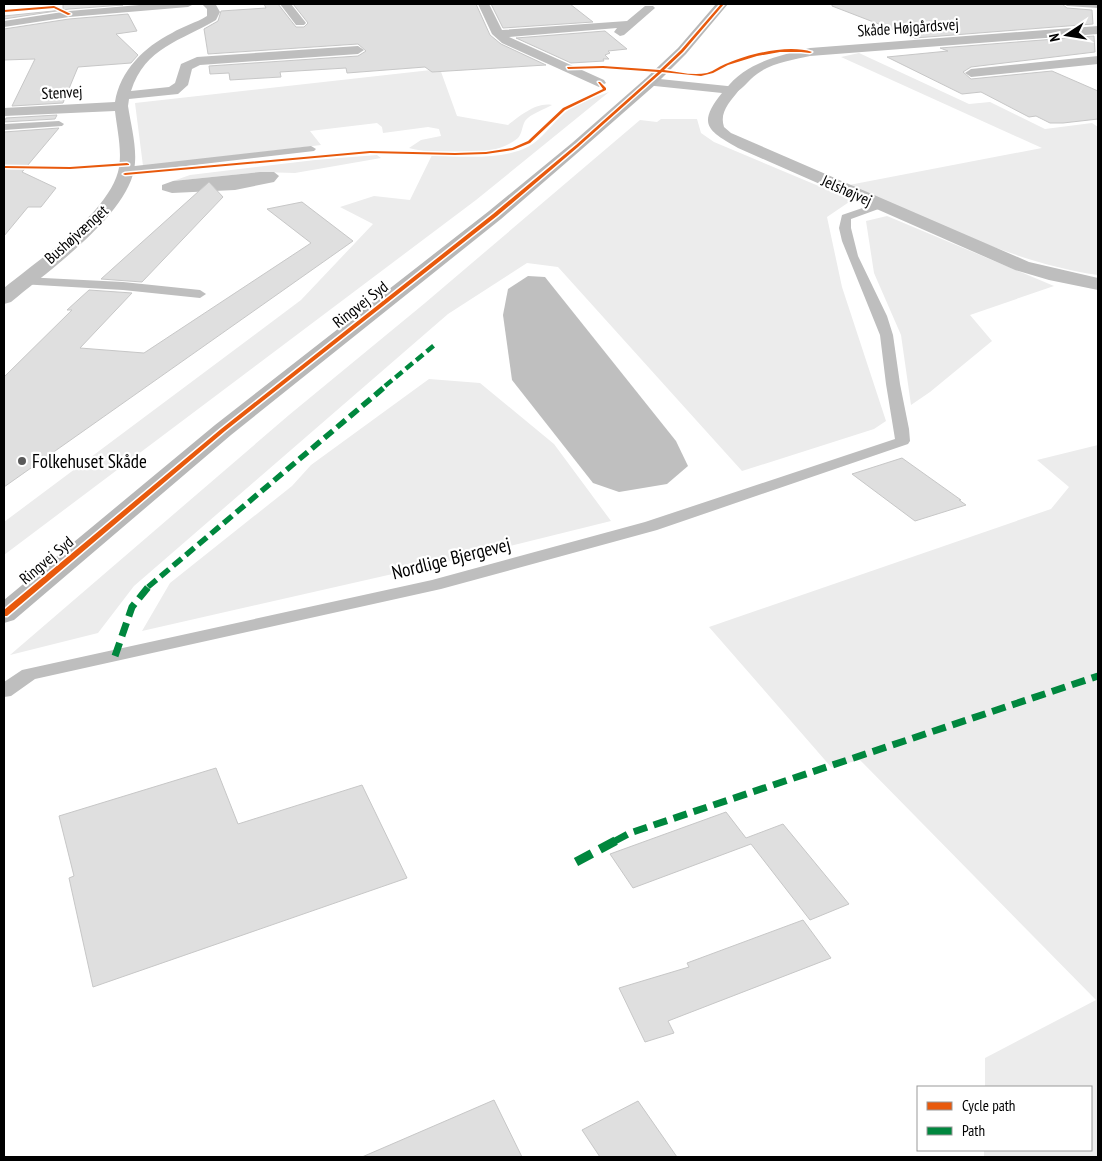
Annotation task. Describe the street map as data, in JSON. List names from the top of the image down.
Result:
{
  "streets": {
    "main road": ["Ringvej Syd"],
    "street": [
      "Skåde Højgårdsvej",
      "Stenvej",
      "Jelshøjvej",
      "Bushøjvænget"
    ],
    "lane": ["Nordlige Bjergevej"]
  },
  "crossings": [
    ["Skåde Højgårdsvej", "Jelshøjvej"],
    ["Stenvej", "Bushøjvænget"],
    ["Jelshøjvej", "Nordlige Bjergevej"]
  ],
  "places": ["Folkehuset Skåde"],
  "legend": ["Cycle path", "Path"],
  "north": "left"
}
